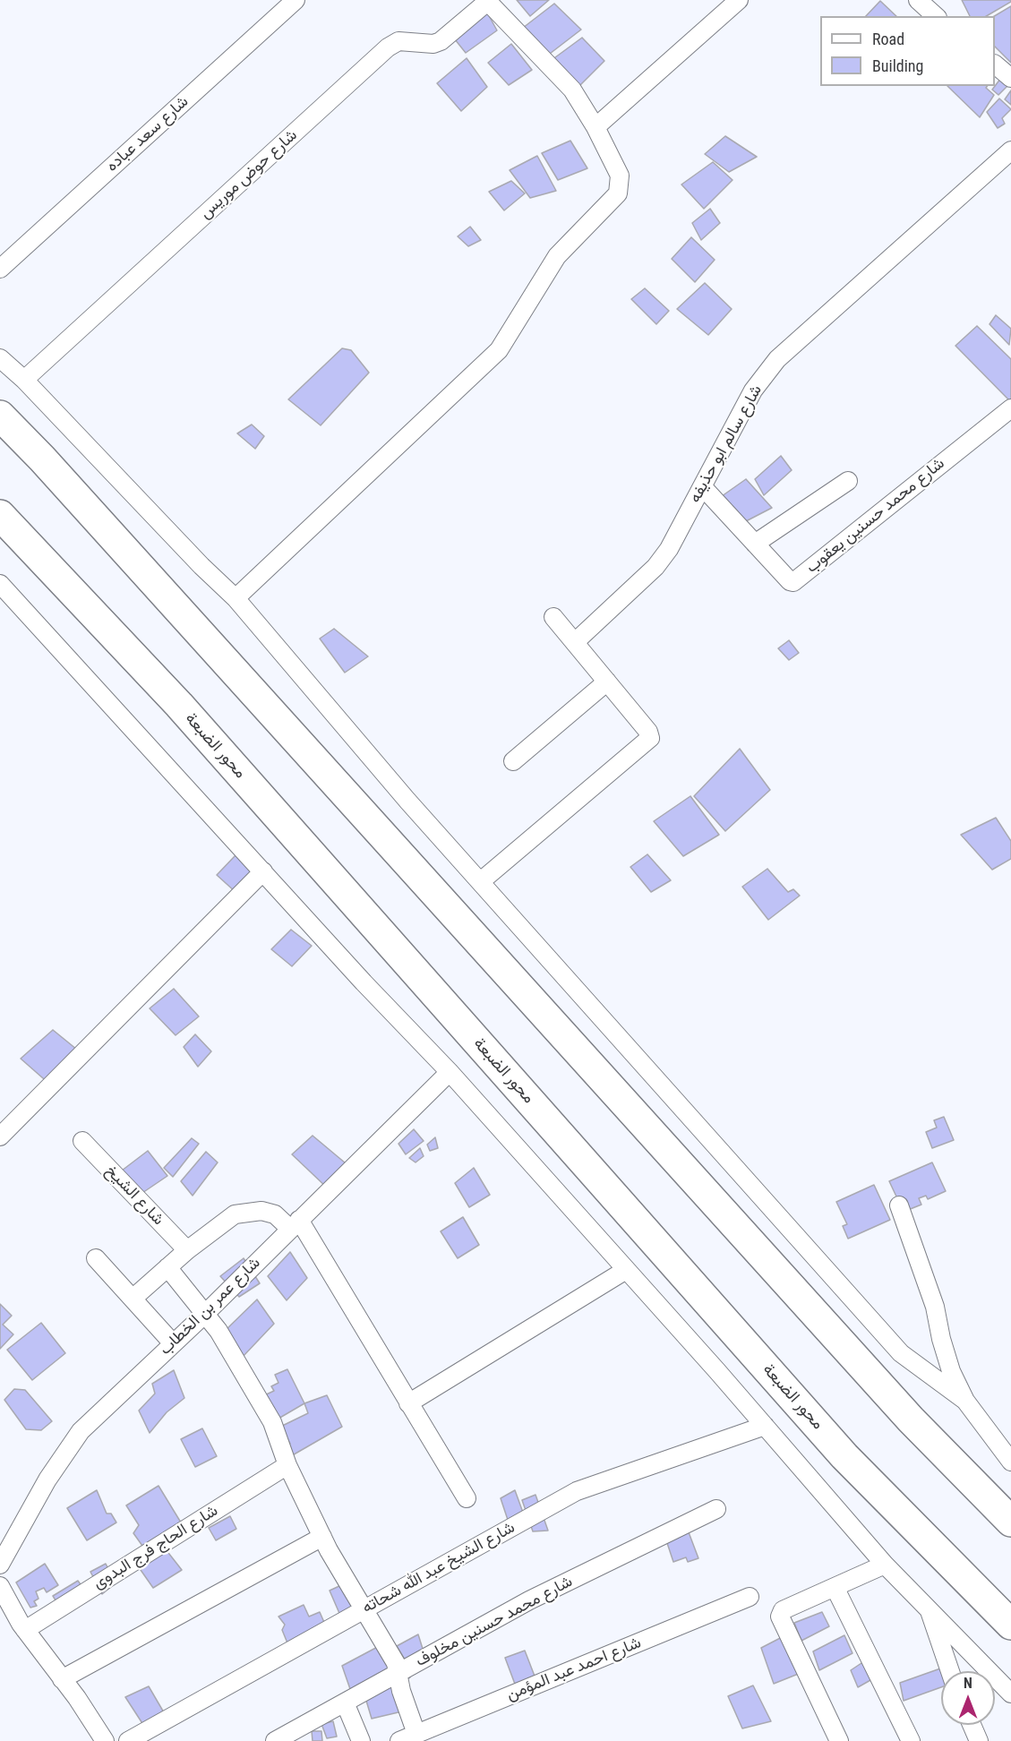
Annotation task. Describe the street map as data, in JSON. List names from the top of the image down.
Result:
{
  "streets": {
    "highway": ["محور الضبعة"],
    "street": [
      "شارع سعد عباده",
      "شارع حوض موريس",
      "شارع سالم ابو حذيفه",
      "شارع محمد حسنين يعقوب",
      "شارع الشيخ",
      "شارع عمر بن الخطاب",
      "شارع الحاج فرج البدوى",
      "شارع الشيخ عبد الله شحاته",
      "شارع محمد حسنين مخلوف",
      "شارع احمد عبد المؤمن"
    ]
  },
  "crossings": [
    ["شارع سالم ابو حذيفه", "شارع محمد حسنين يعقوب"]
  ],
  "legend": ["Road", "Building"],
  "north": "top"
}
